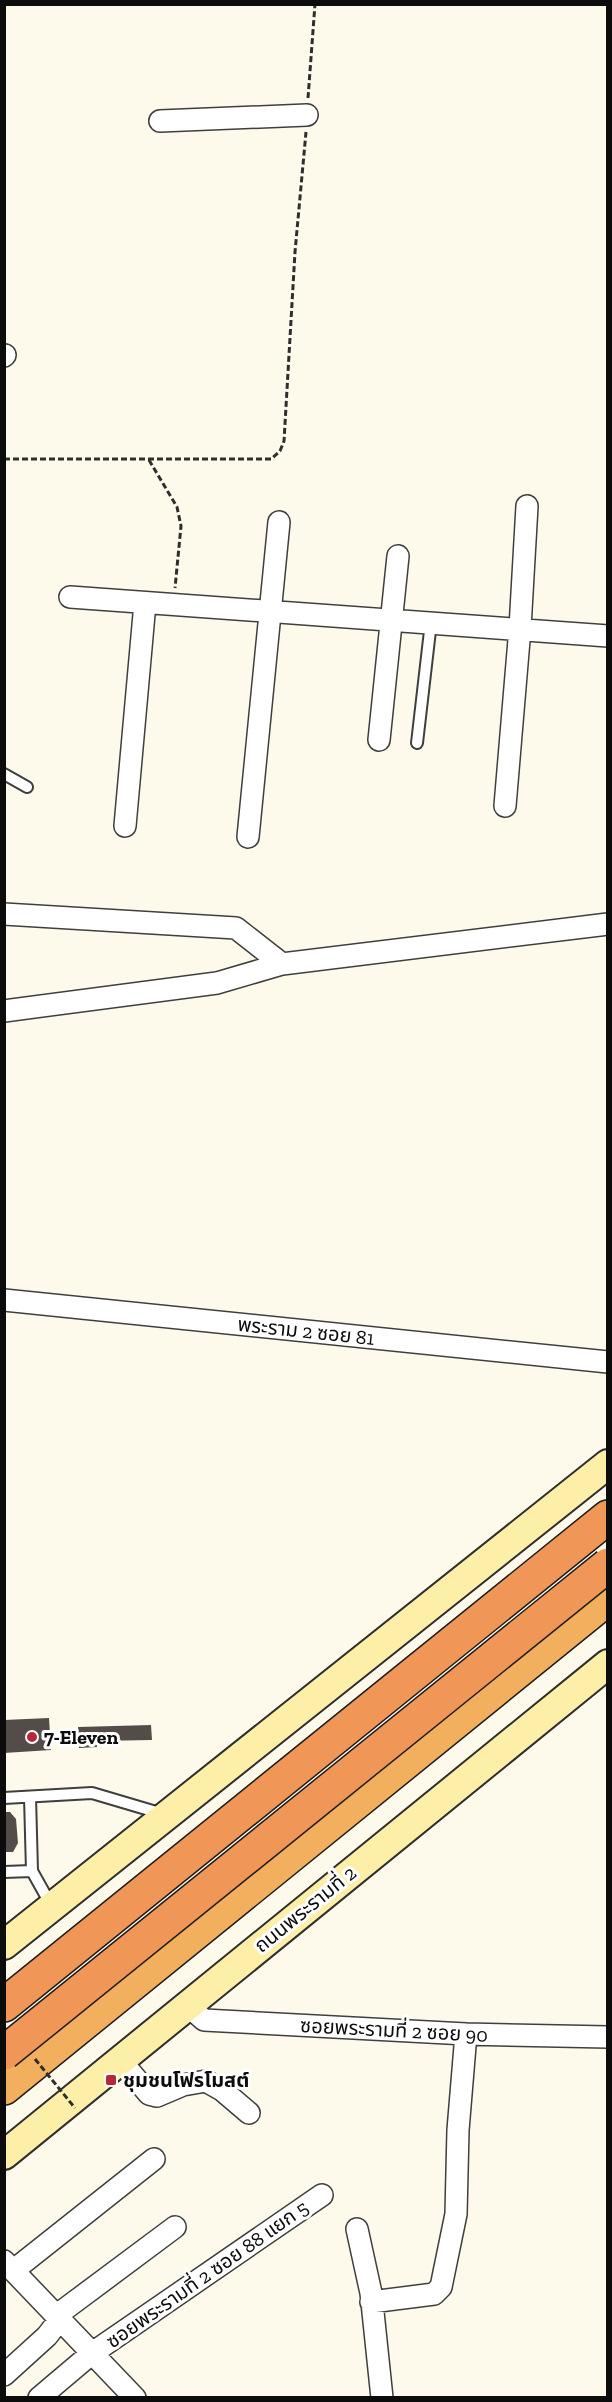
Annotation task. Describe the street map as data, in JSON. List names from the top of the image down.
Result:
{
  "streets": {
    "main road": ["ถนนพระรามที่ 2"],
    "street": ["พระราม 2 ซอย 81", "ซอยพระรามที่ 2 ซอย 90", "ซอยพระรามที่ 2 ซอย 88 แยก 5"]
  },
  "crossings": [
    ["ถนนพระรามที่ 2", "ซอยพระรามที่ 2 ซอย 90"]
  ],
  "places": {
    "other": ["7-Eleven"],
    "transit": ["ชุมชนโฟรโมสต์"]
  }
}
